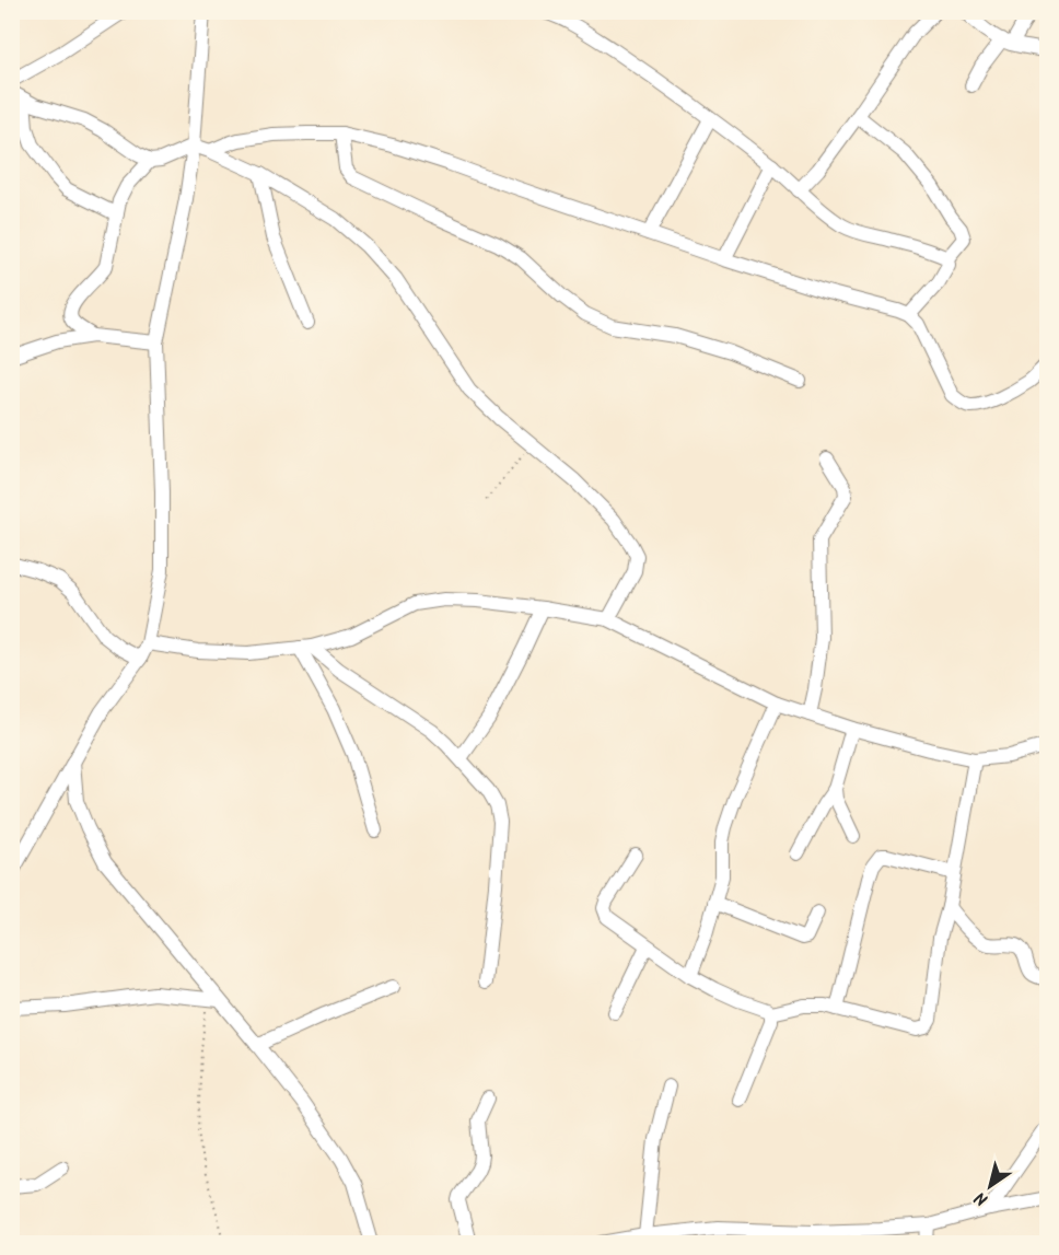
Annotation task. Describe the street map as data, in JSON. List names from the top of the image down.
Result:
{
  "north": "bottom left"
}
